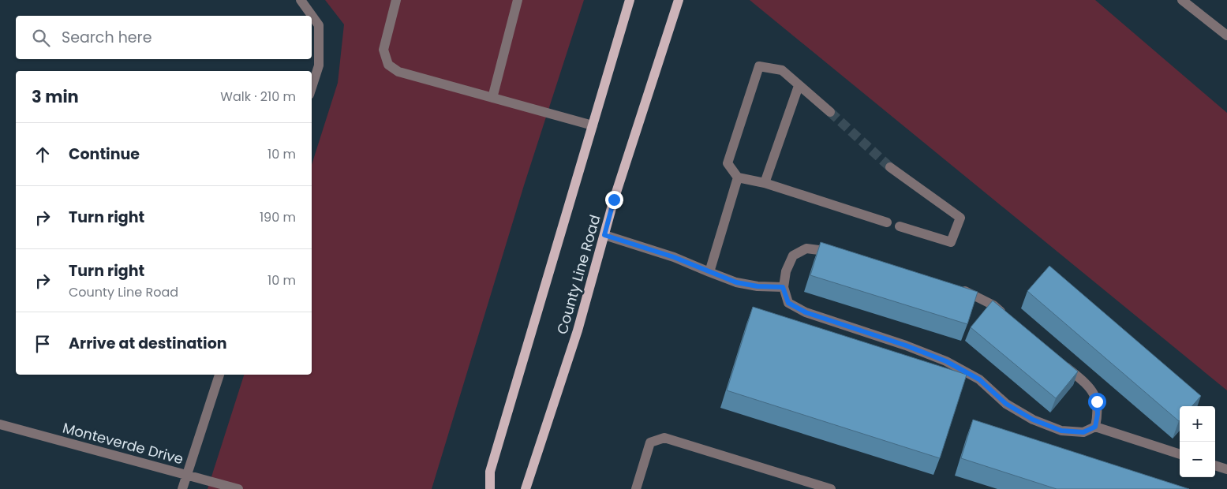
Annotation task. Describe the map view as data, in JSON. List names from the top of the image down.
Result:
{
  "streets": {
    "main road": ["County Line Road"],
    "street": ["Monteverde Drive"]
  },
  "page": {
    "search": "Search here",
    "heading": ["3 min", "Walk · 210 m"],
    "list": [
      ["Continue", "10 m"],
      ["Turn right", "190 m"],
      ["Turn right", "County Line Road", "10 m"],
      "Arrive at destination"
    ],
    "map_buttons": ["+", "−"]
  }
}
